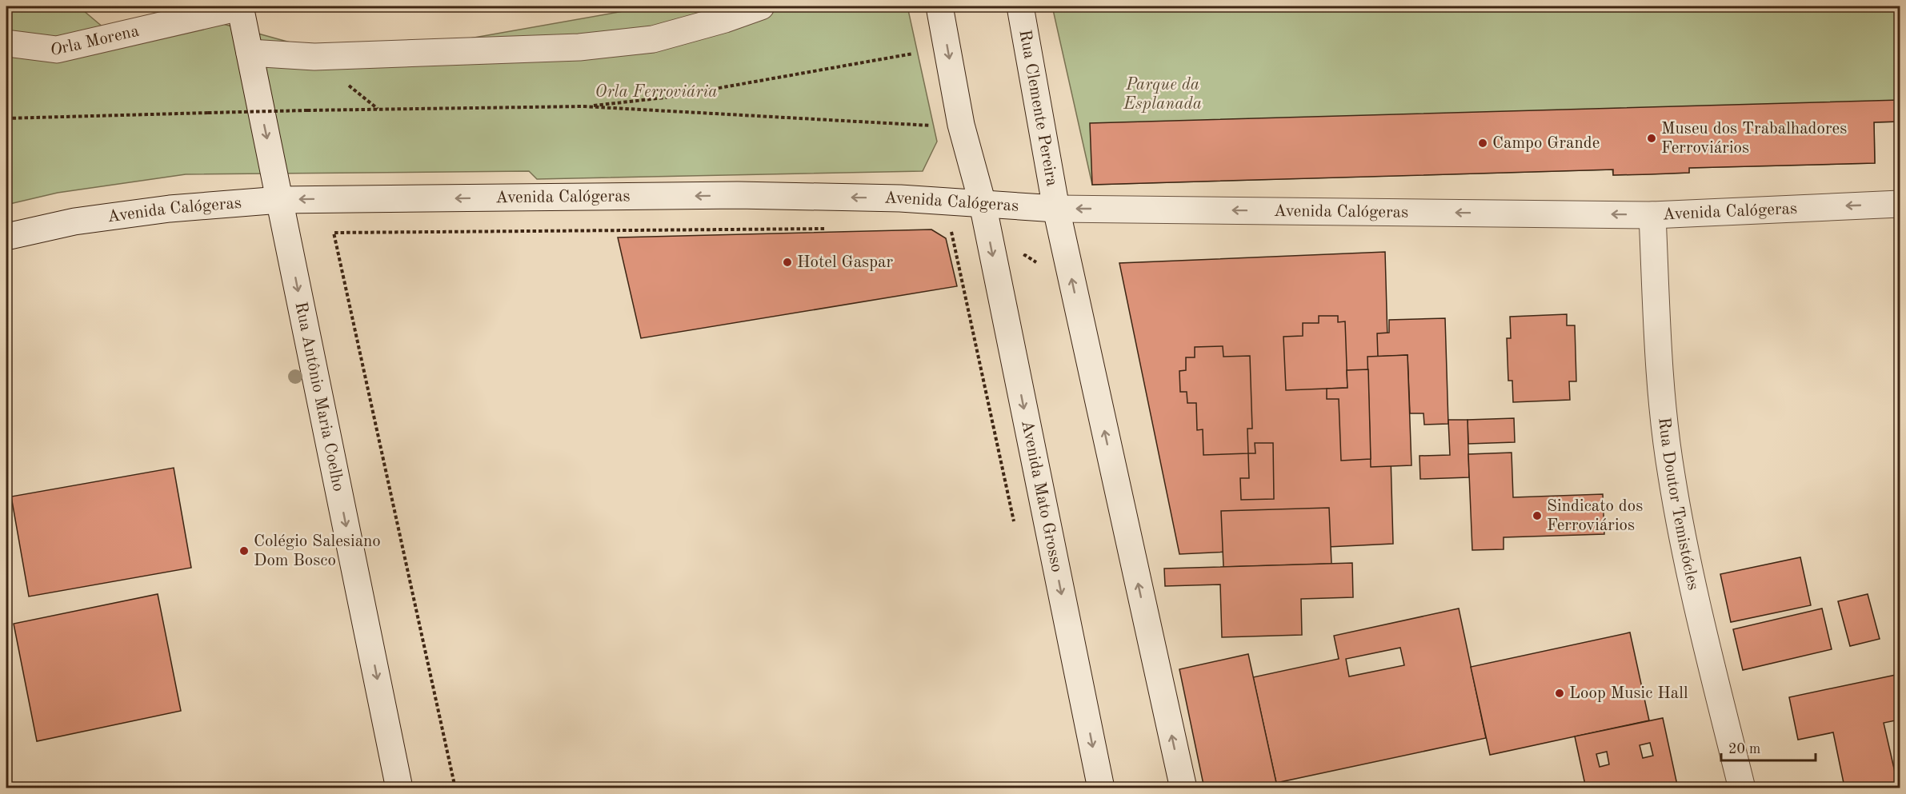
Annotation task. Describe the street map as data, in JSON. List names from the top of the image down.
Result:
{
  "streets": {
    "street": [
      "Orla Morena",
      "Rua Clemente Pereira",
      "Avenida Calógeras",
      "Rua Antônio Maria Coelho",
      "Avenida Mato Grosso",
      "Rua Doutor Temistócles"
    ]
  },
  "crossings": [
    ["Orla Morena", "Rua Antônio Maria Coelho"],
    ["Rua Clemente Pereira", "Avenida Calógeras"],
    ["Avenida Calógeras", "Rua Antônio Maria Coelho"],
    ["Avenida Calógeras", "Avenida Mato Grosso"],
    ["Avenida Calógeras", "Rua Doutor Temistócles"]
  ],
  "one_way": ["Rua Antônio Maria Coelho"],
  "parks": ["Parque da Esplanada", "Orla Ferroviária"],
  "places": [
    "Museu dos Trabalhadores Ferroviários",
    "Campo Grande",
    "Hotel Gaspar",
    "Sindicato dos Ferroviários",
    "Colégio Salesiano Dom Bosco",
    "Loop Music Hall"
  ],
  "scale_bar": "20 m"
}
